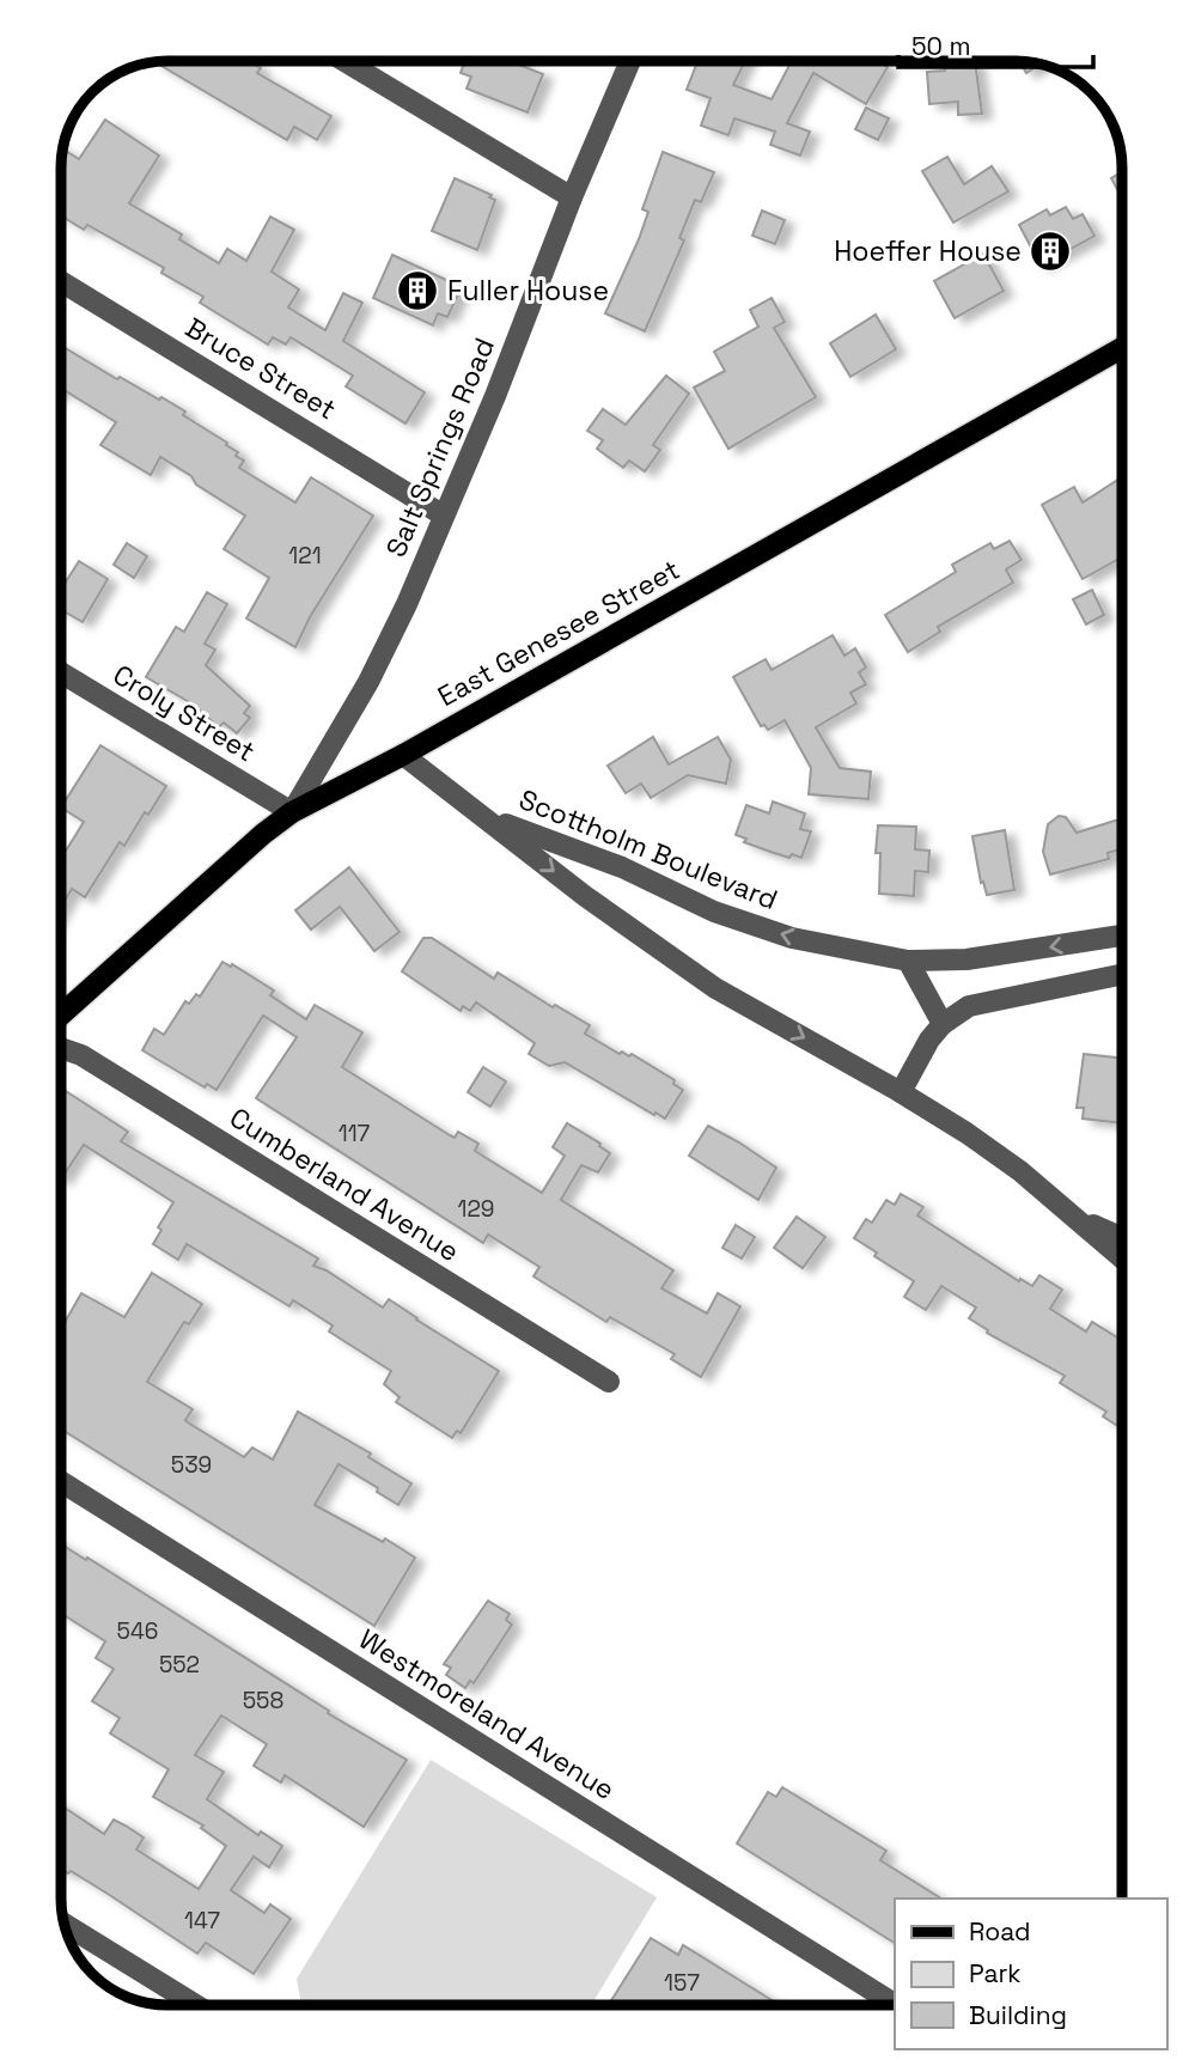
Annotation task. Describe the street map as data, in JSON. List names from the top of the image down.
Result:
{
  "streets": {
    "main road": ["East Genesee Street"],
    "street": [
      "Bruce Street",
      "Salt Springs Road",
      "Croly Street",
      "Scottholm Boulevard",
      "Cumberland Avenue",
      "Westmoreland Avenue"
    ]
  },
  "crossings": [
    ["Bruce Street", "Salt Springs Road"],
    ["Salt Springs Road", "East Genesee Street"],
    ["Salt Springs Road", "Croly Street"],
    ["East Genesee Street", "Croly Street"],
    ["East Genesee Street", "Scottholm Boulevard"]
  ],
  "places": {
    "building": ["Hoeffer House", "Fuller House"]
  },
  "house_numbers": [
    "121",
    "117",
    "129",
    "539",
    "546",
    "552",
    "558",
    "147",
    "157"
  ],
  "legend": ["Road", "Park", "Building"],
  "scale_bar": "50 m"
}
